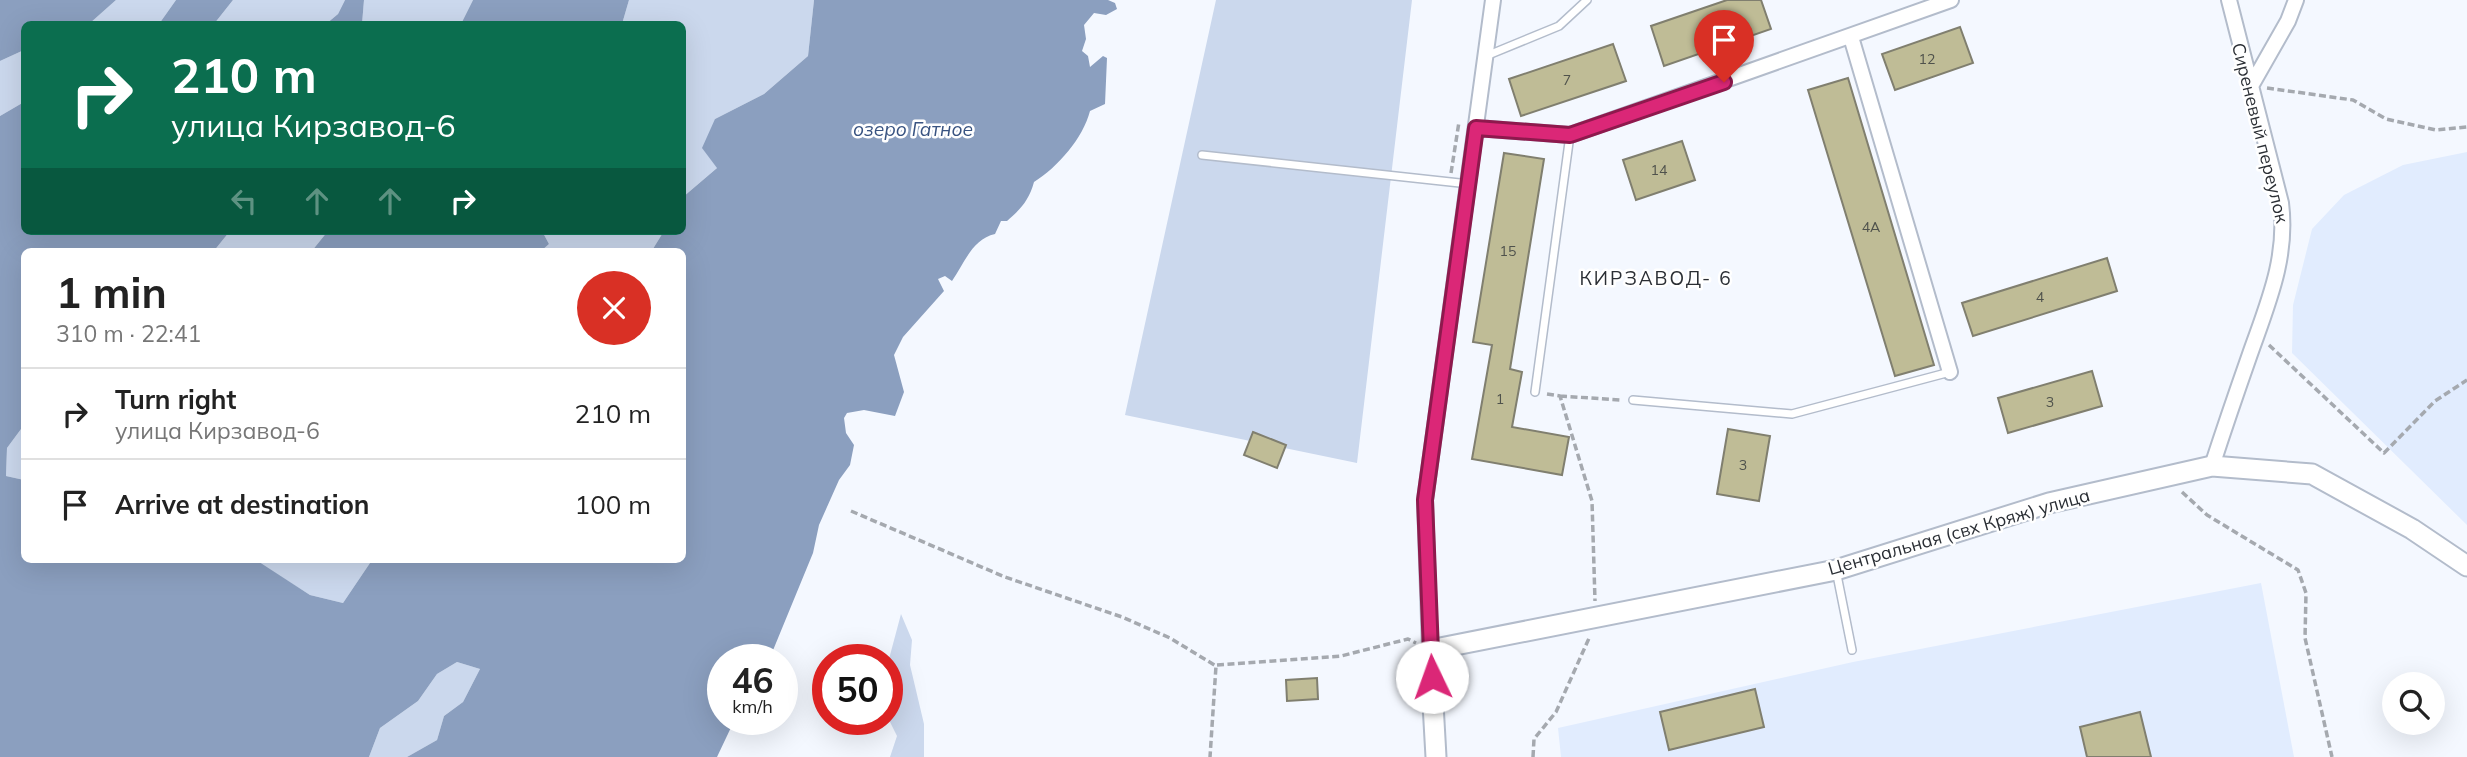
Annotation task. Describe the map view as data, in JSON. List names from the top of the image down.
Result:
{
  "streets": {
    "main road": ["Центральная (свх Кряж) улица"],
    "street": ["Сиреневый переулок"]
  },
  "crossings": [
    ["Сиреневый переулок", "Центральная (свх Кряж) улица"]
  ],
  "districts": ["КИРЗАВОД- 6"],
  "water": ["озеро Гатное"],
  "house_numbers": [
    "12",
    "7",
    "14",
    "4А",
    "15",
    "4",
    "1",
    "3",
    "3"
  ],
  "page": {
    "turn": ["210 m", "улица Кирзавод-6"],
    "heading": ["1 min", "310 m · 22:41"],
    "list": [
      {
        "name": "Turn right",
        "note": "улица Кирзавод-6",
        "value": "210 m"
      },
      {
        "name": "Arrive at destination",
        "value": "100 m"
      }
    ],
    "speed": "46 km/h",
    "limit": "50"
  }
}
